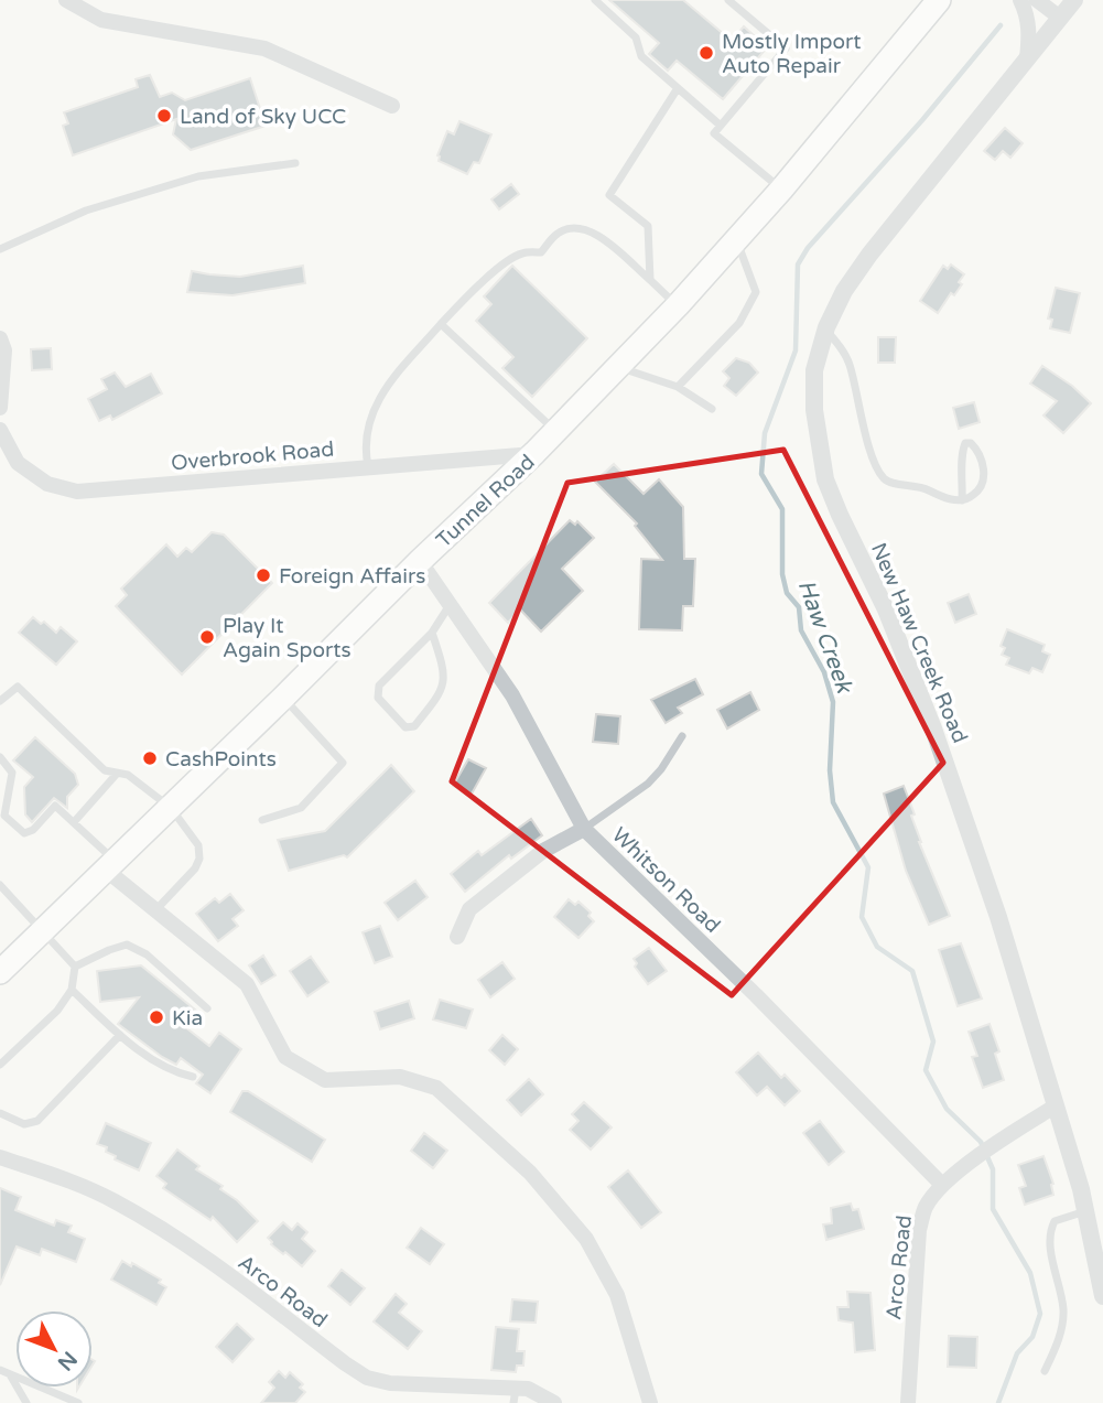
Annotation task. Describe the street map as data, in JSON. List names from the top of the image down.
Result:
{
  "streets": {
    "main road": ["Tunnel Road"],
    "street": [
      "Overbrook Road",
      "New Haw Creek Road",
      "Whitson Road",
      "Arco Road"
    ]
  },
  "crossings": [
    ["Overbrook Road", "Tunnel Road"],
    ["Tunnel Road", "Whitson Road"],
    ["New Haw Creek Road", "Arco Road"],
    ["Whitson Road", "Arco Road"]
  ],
  "water": ["Haw Creek"],
  "places": [
    "Mostly Import Auto Repair",
    "Land of Sky UCC",
    "Foreign Affairs",
    "Play It Again Sports",
    "CashPoints",
    "Kia"
  ],
  "north": "bottom right"
}
